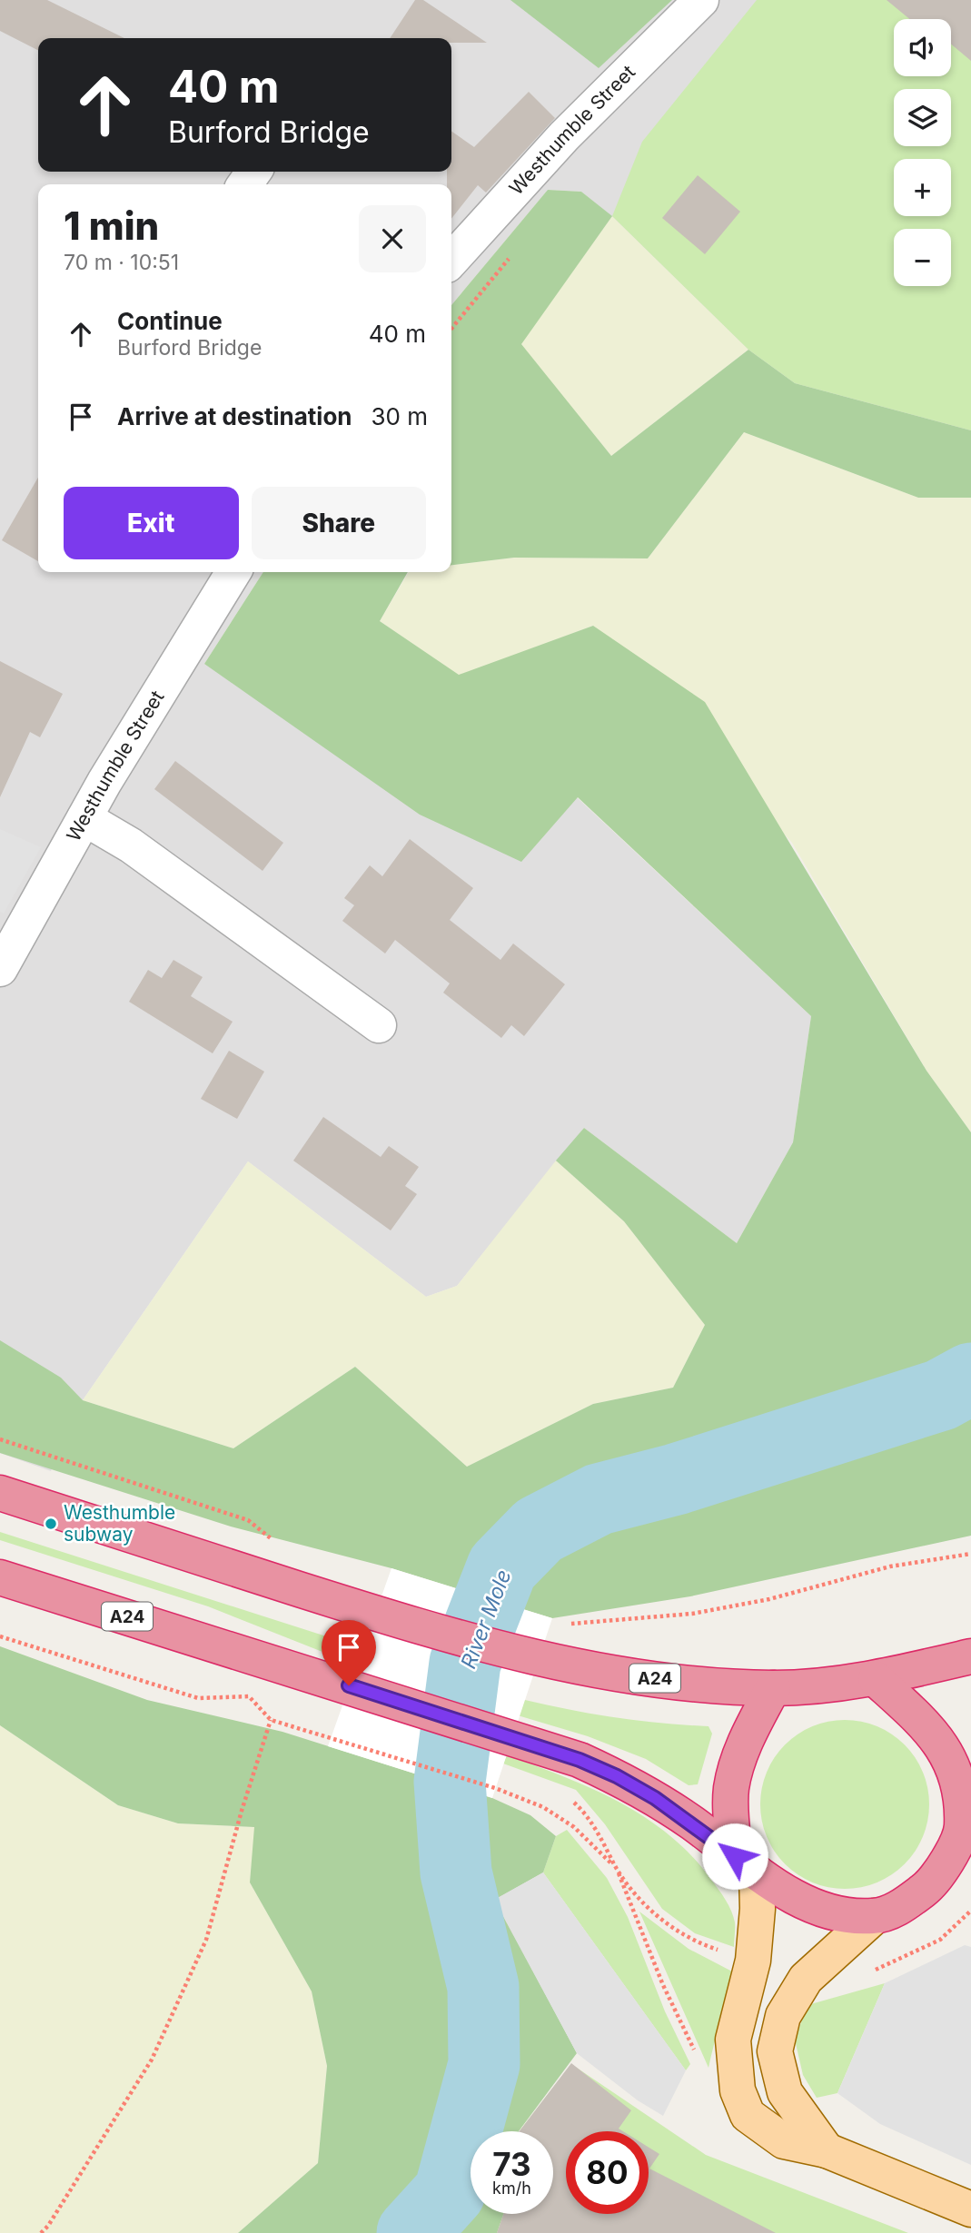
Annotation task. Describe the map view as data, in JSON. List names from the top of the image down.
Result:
{
  "streets": {
    "highway": ["A24"],
    "street": ["Westhumble Street"]
  },
  "water": ["River Mole"],
  "places": ["Westhumble subway"],
  "page": {
    "map_buttons": ["+", "−"],
    "turn": ["40 m", "Burford Bridge"],
    "heading": ["1 min", "70 m · 10:51"],
    "list": [
      {
        "name": "Continue",
        "note": "Burford Bridge",
        "value": "40 m"
      },
      {
        "name": "Arrive at destination",
        "value": "30 m"
      }
    ],
    "buttons": ["Exit", "Share"],
    "speed": "73 km/h",
    "limit": "80"
  }
}
